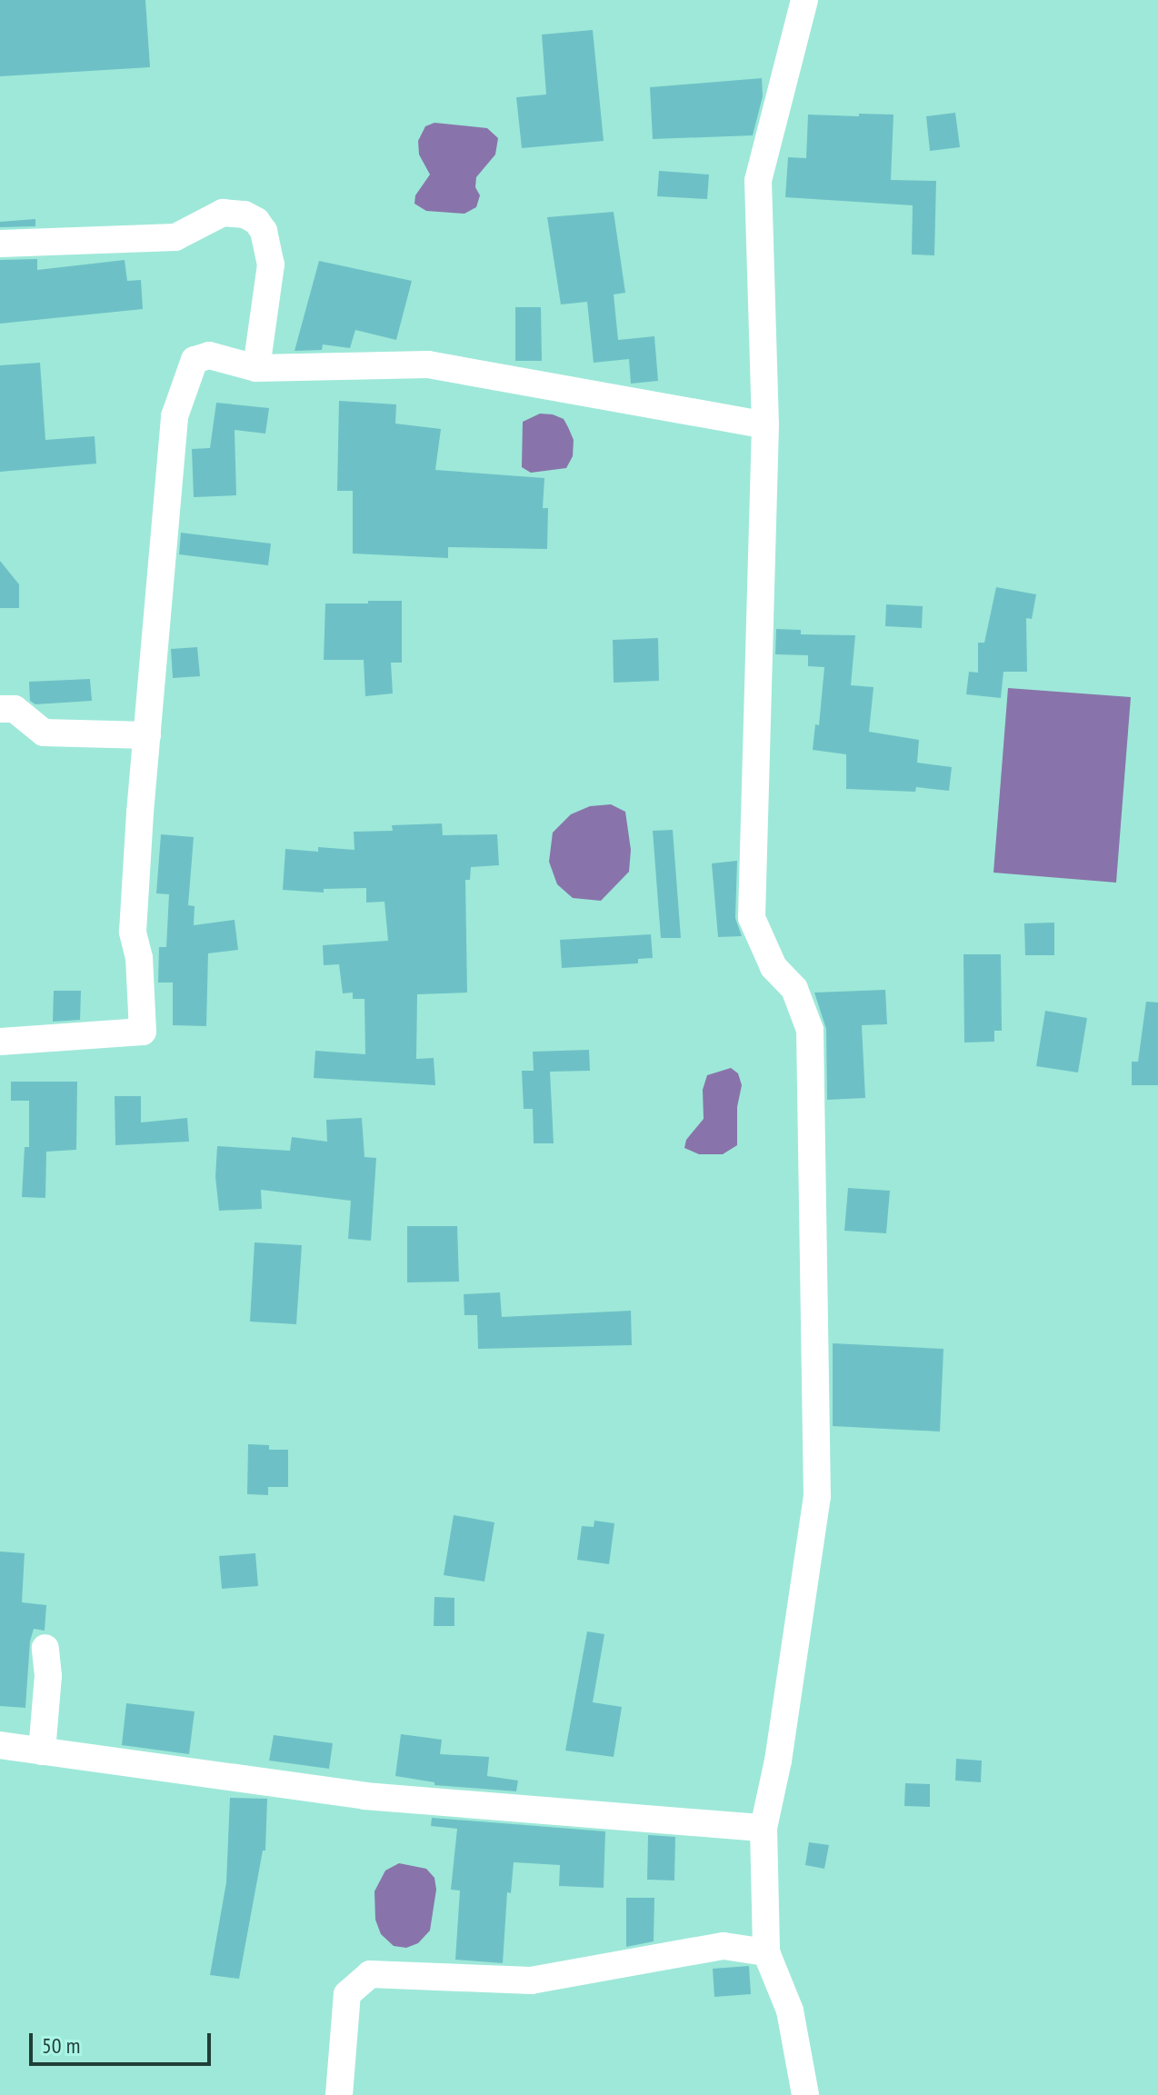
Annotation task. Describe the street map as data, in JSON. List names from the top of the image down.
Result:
{
  "scale_bar": "50 m"
}
